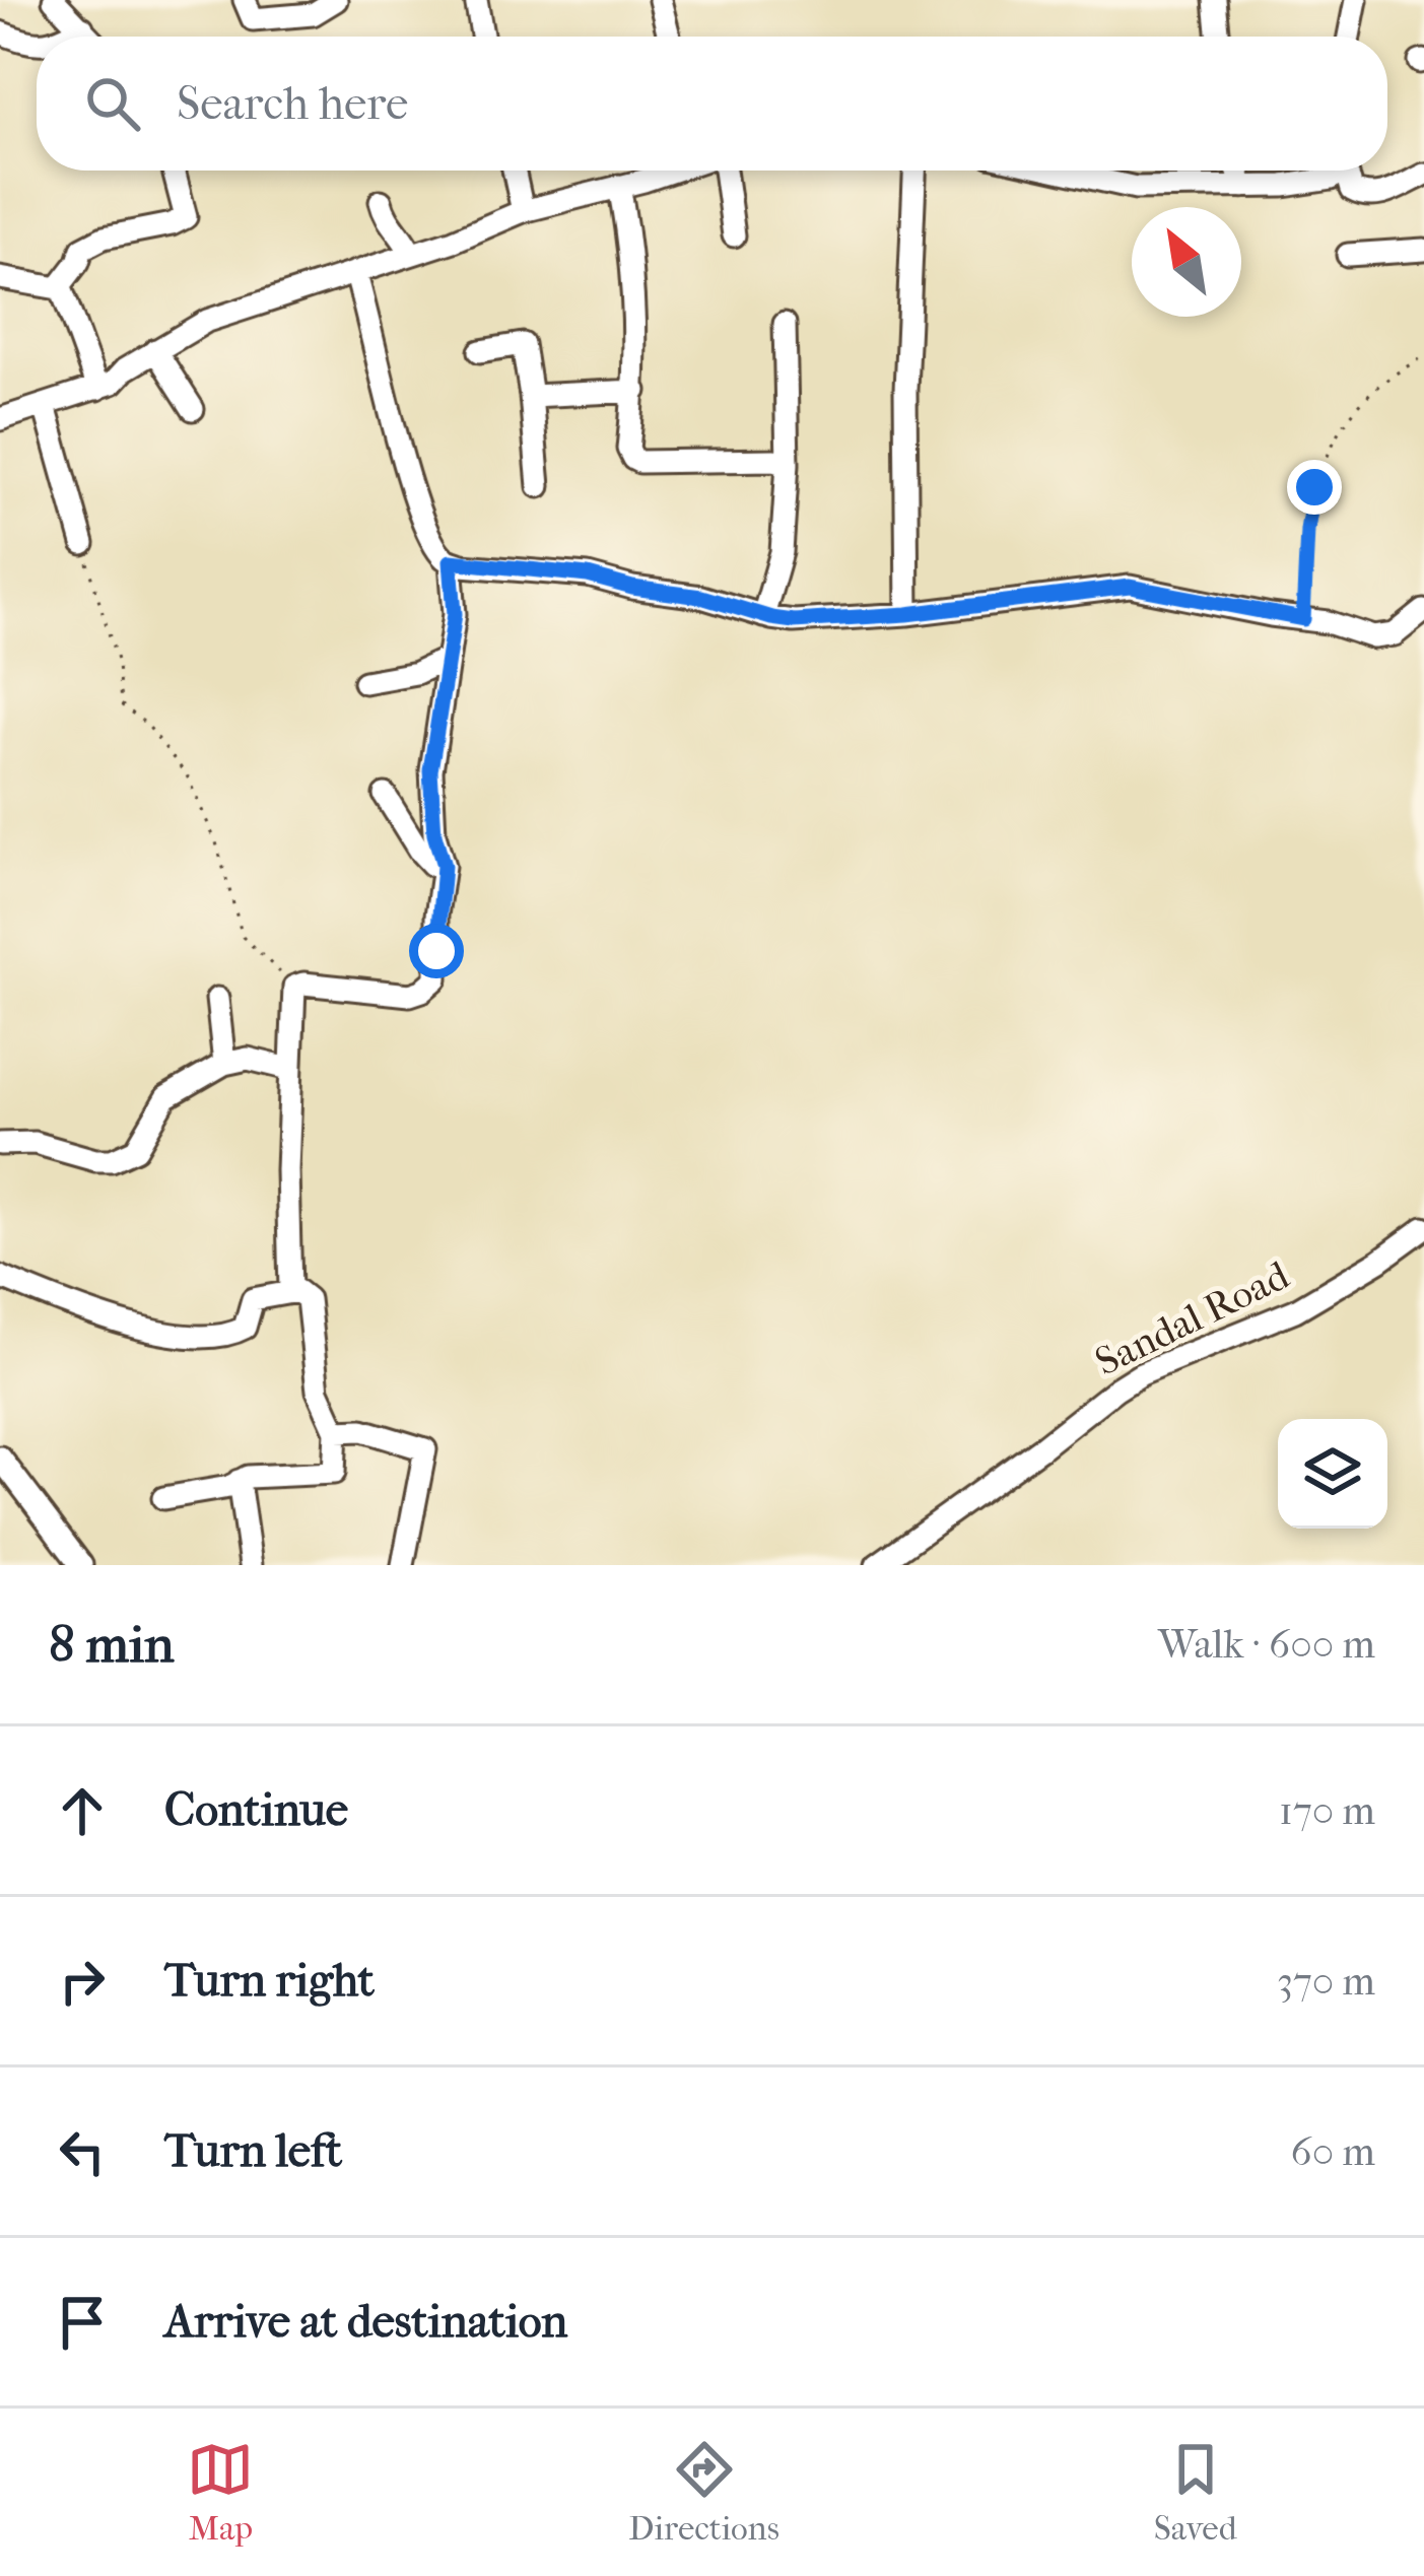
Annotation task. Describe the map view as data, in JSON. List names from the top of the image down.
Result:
{
  "streets": {
    "street": ["Sandal Road"]
  },
  "north": "top left",
  "page": {
    "search": "Search here",
    "heading": ["8 min", "Walk · 600 m"],
    "list": [
      ["Continue", "170 m"],
      ["Turn right", "370 m"],
      ["Turn left", "60 m"],
      "Arrive at destination"
    ],
    "nav": ["Map", "Directions", "Saved"]
  }
}
